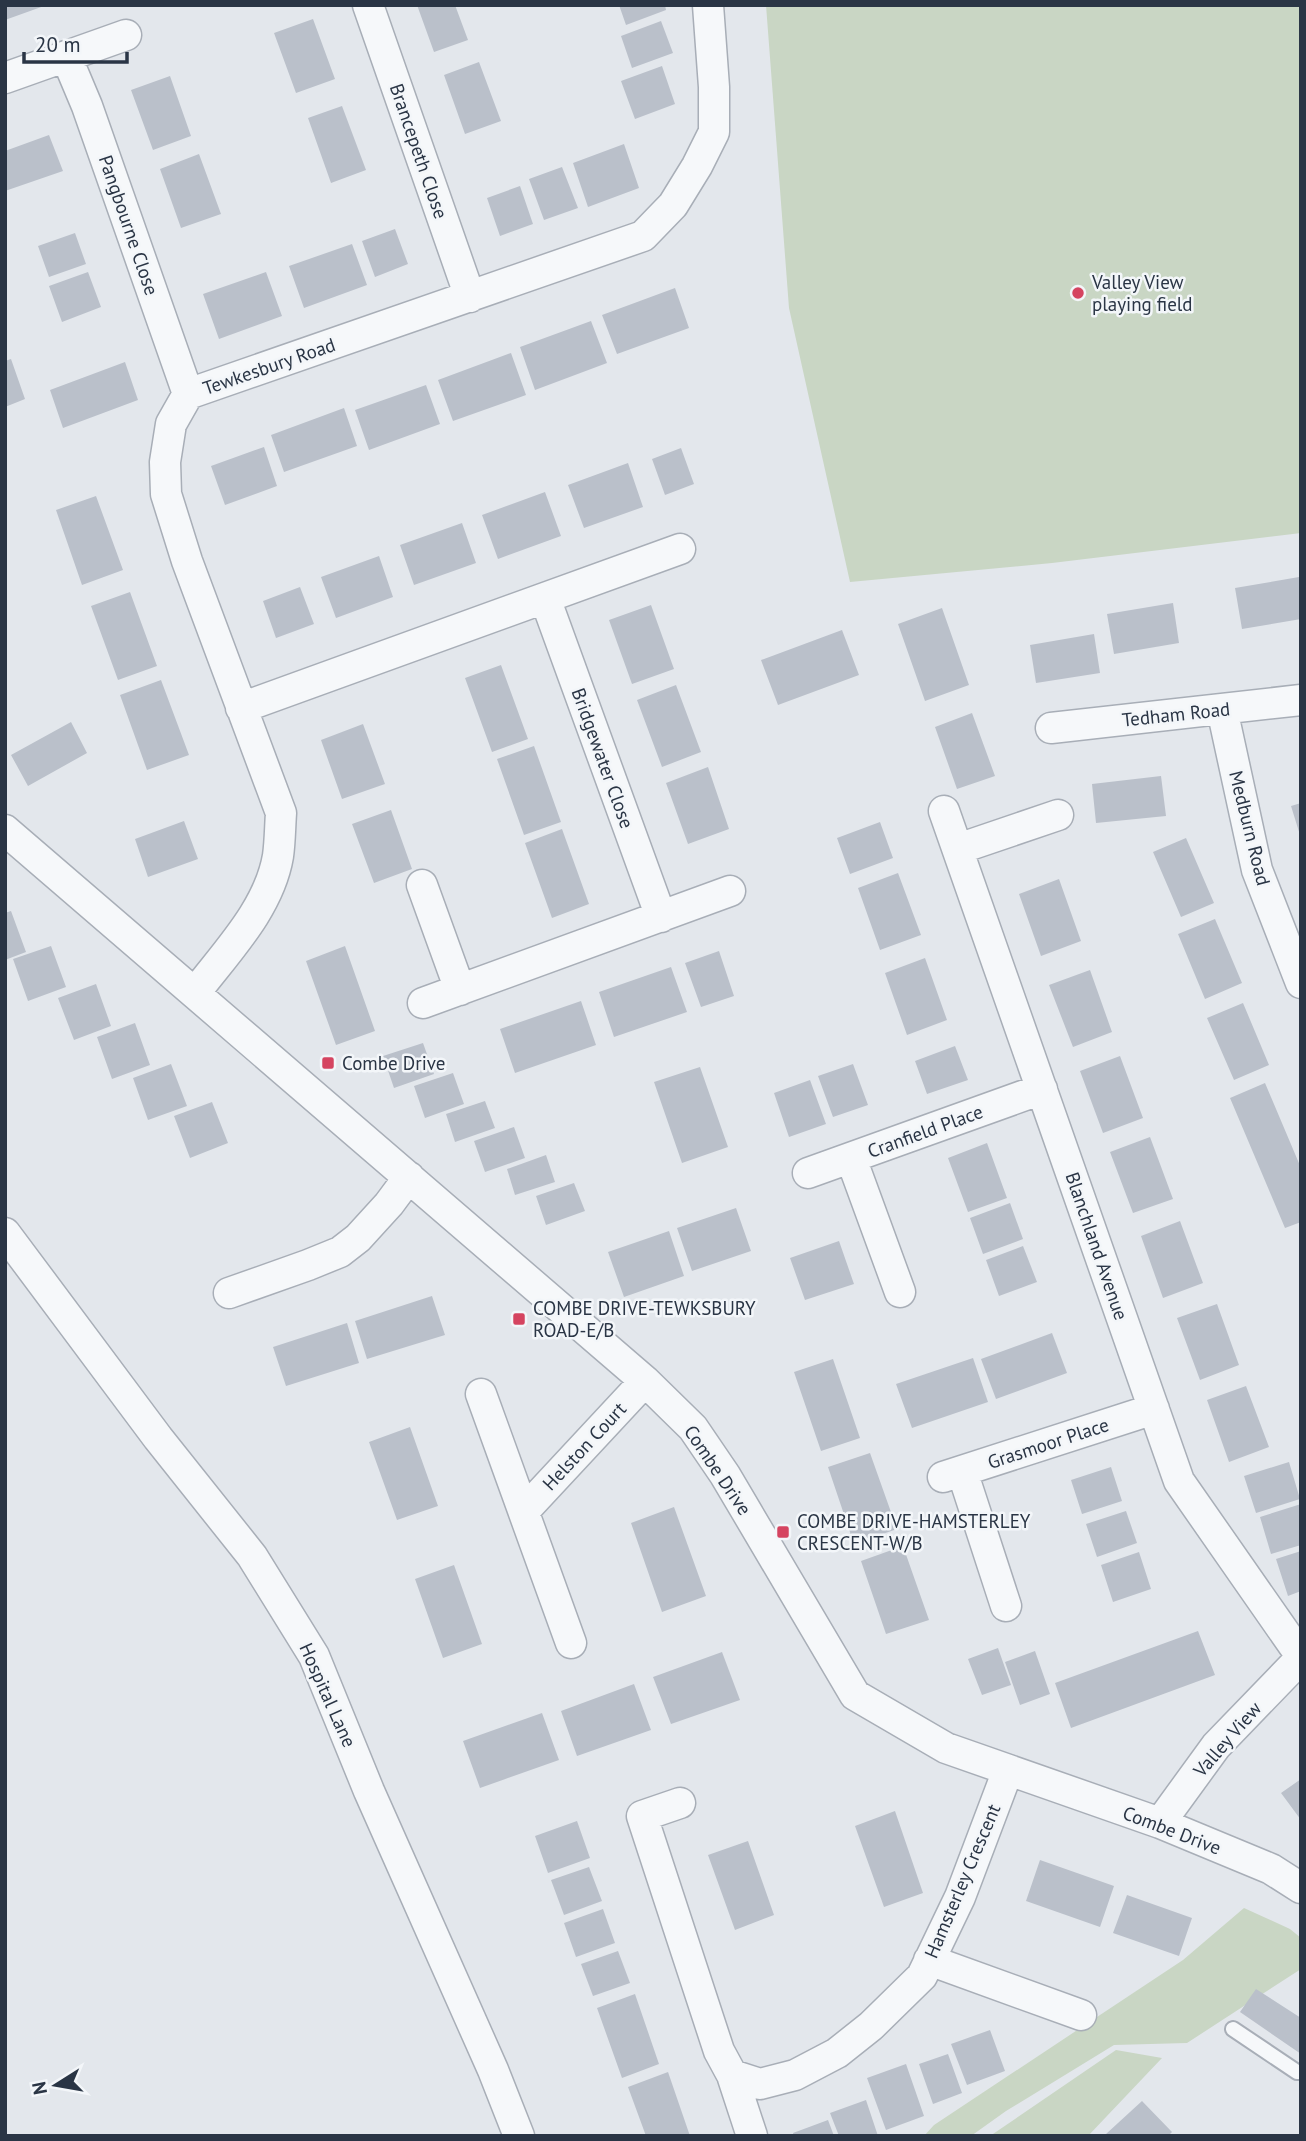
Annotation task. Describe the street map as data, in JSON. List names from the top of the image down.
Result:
{
  "streets": {
    "street": [
      "Brancepeth Close",
      "Pangbourne Close",
      "Tewkesbury Road",
      "Tedham Road",
      "Bridgewater Close",
      "Medburn Road",
      "Cranfield Place",
      "Blanchland Avenue",
      "Grasmoor Place",
      "Helston Court",
      "Combe Drive",
      "Hospital Lane",
      "Valley View",
      "Hamsterley Crescent"
    ]
  },
  "crossings": [
    ["Brancepeth Close", "Tewkesbury Road"],
    ["Pangbourne Close", "Tewkesbury Road"],
    ["Tewkesbury Road", "Combe Drive"],
    ["Tedham Road", "Medburn Road"],
    ["Cranfield Place", "Blanchland Avenue"],
    ["Blanchland Avenue", "Grasmoor Place"],
    ["Blanchland Avenue", "Valley View"],
    ["Helston Court", "Combe Drive"],
    ["Combe Drive", "Valley View"],
    ["Combe Drive", "Hamsterley Crescent"]
  ],
  "places": {
    "other": ["Valley View playing field"],
    "transit": ["Combe Drive", "COMBE DRIVE-TEWKSBURY ROAD-E/B", "COMBE DRIVE-HAMSTERLEY CRESCENT-W/B"]
  },
  "scale_bar": "20 m",
  "north": "left"
}
